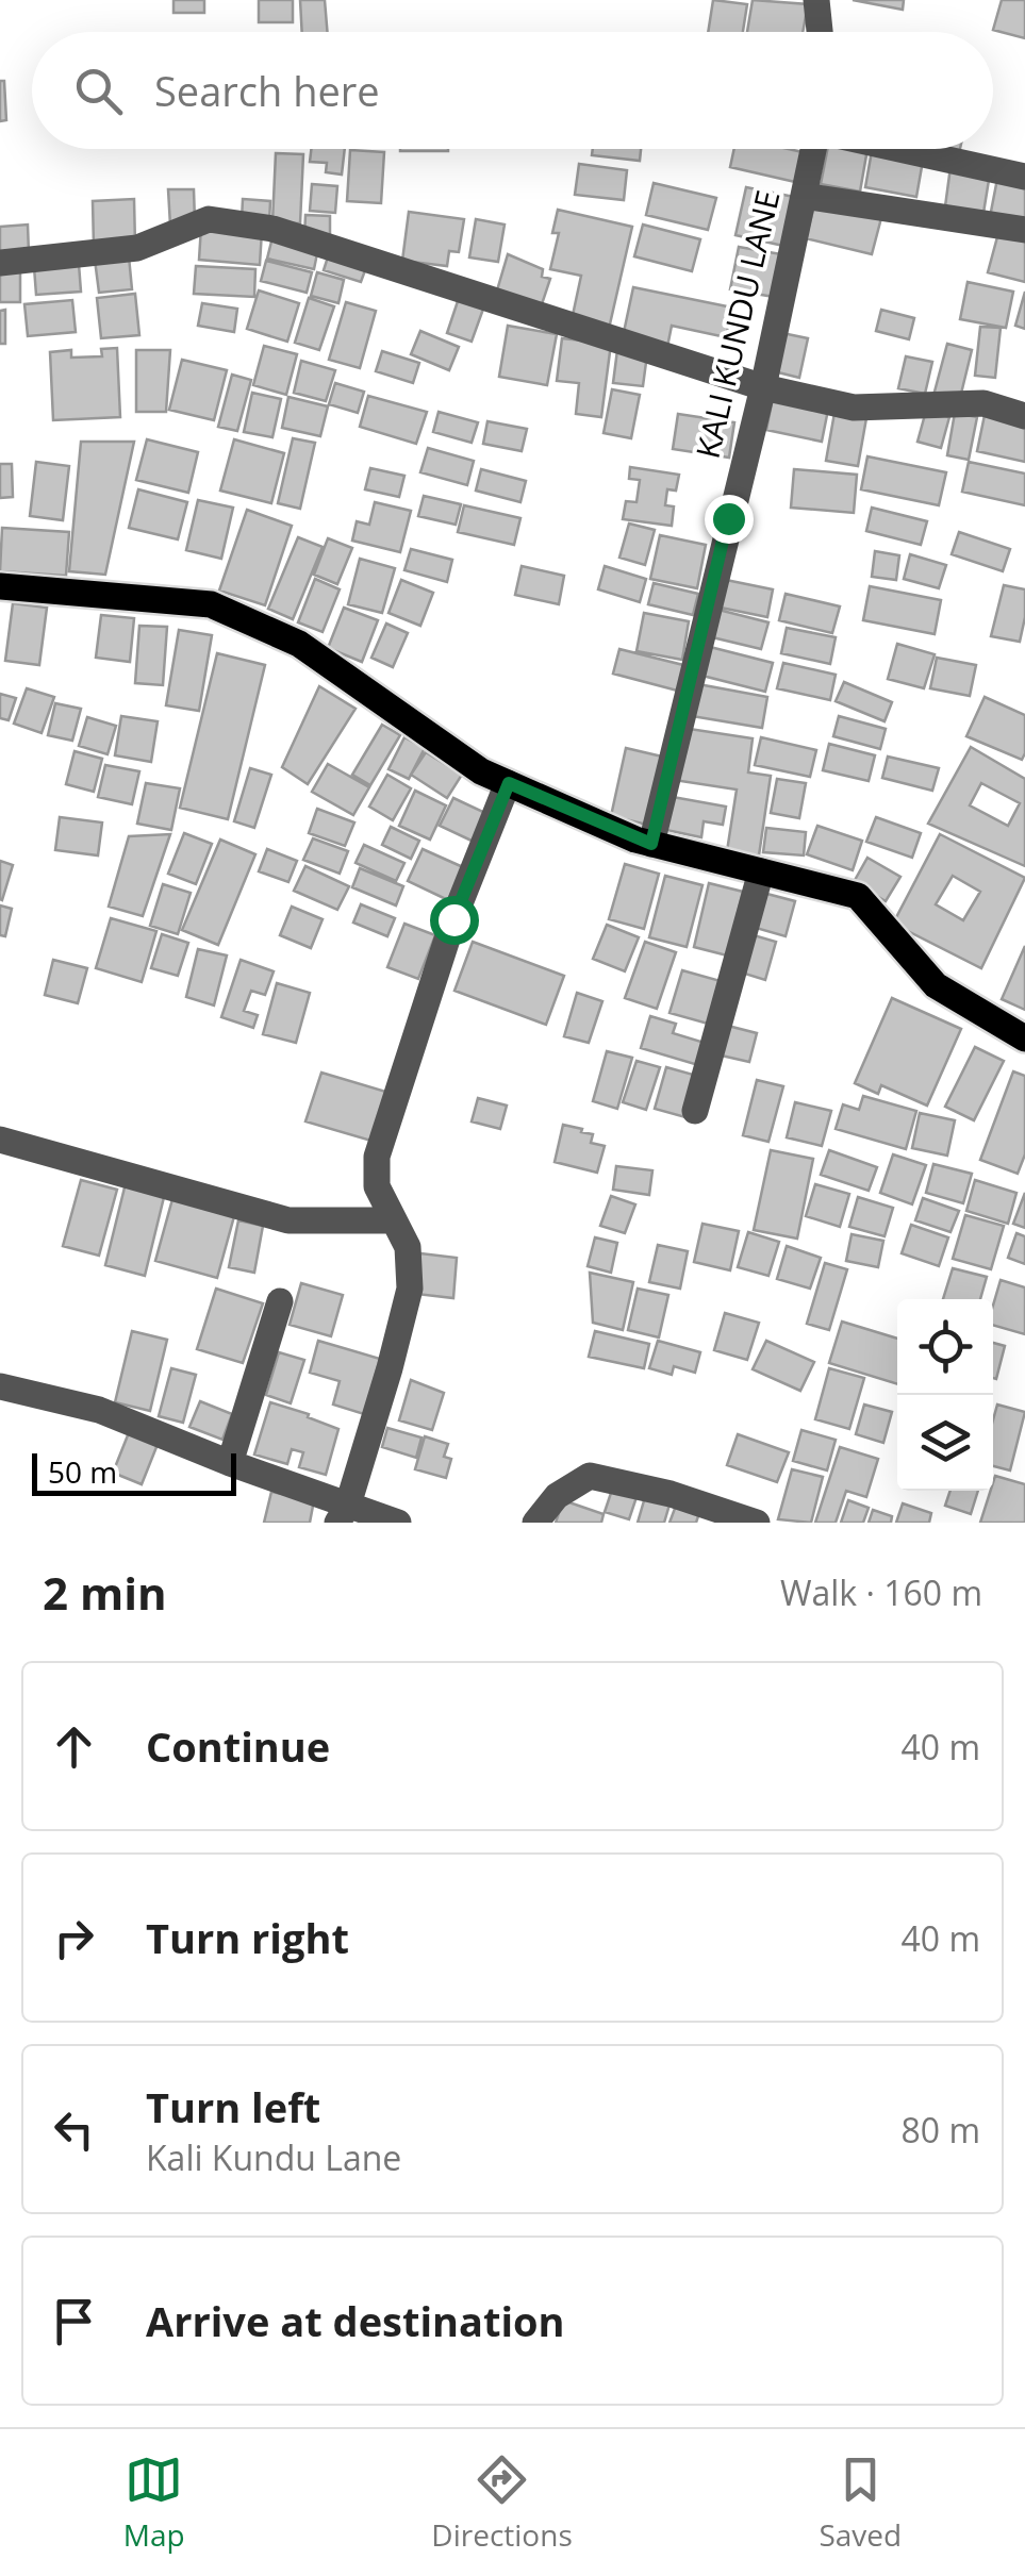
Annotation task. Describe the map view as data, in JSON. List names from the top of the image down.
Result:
{
  "streets": {
    "street": ["KALI KUNDU LANE"]
  },
  "scale_bar": "50 m",
  "page": {
    "search": "Search here",
    "scale": "50 m",
    "heading": ["2 min", "Walk · 160 m"],
    "list": [
      ["Continue", "40 m"],
      ["Turn right", "40 m"],
      ["Turn left", "Kali Kundu Lane", "80 m"],
      "Arrive at destination"
    ],
    "nav": ["Map", "Directions", "Saved"]
  }
}
